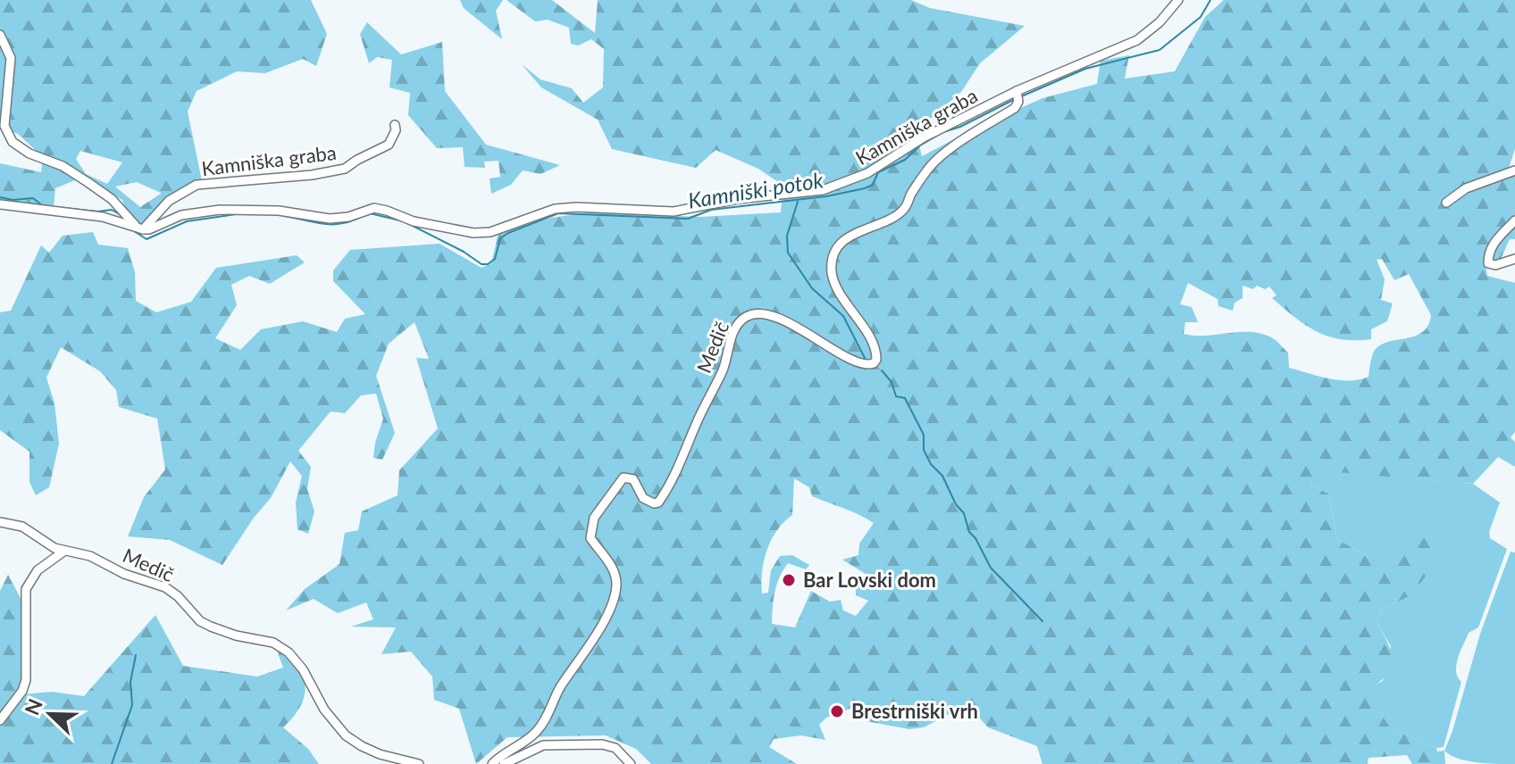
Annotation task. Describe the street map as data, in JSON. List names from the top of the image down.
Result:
{
  "streets": {
    "street": ["Kamniška graba", "Medič"]
  },
  "crossings": [
    ["Kamniška graba", "Medič"]
  ],
  "water": ["Kamniški potok"],
  "places": ["Bar Lovski dom", "Brestrniški vrh"],
  "north": "top left"
}
